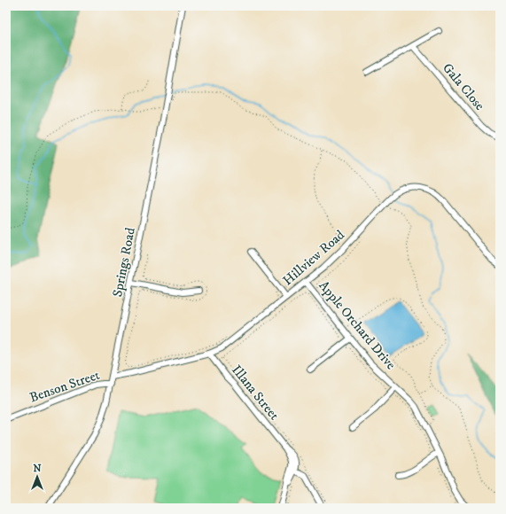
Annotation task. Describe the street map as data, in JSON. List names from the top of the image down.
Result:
{
  "streets": {
    "street": [
      "Gala Close",
      "Hillview Road",
      "Springs Road",
      "Apple Orchard Drive",
      "Benson Street",
      "Illana Street"
    ]
  },
  "crossings": [
    ["Hillview Road", "Springs Road"],
    ["Hillview Road", "Apple Orchard Drive"],
    ["Hillview Road", "Illana Street"],
    ["Springs Road", "Benson Street"]
  ],
  "north": "top"
}
